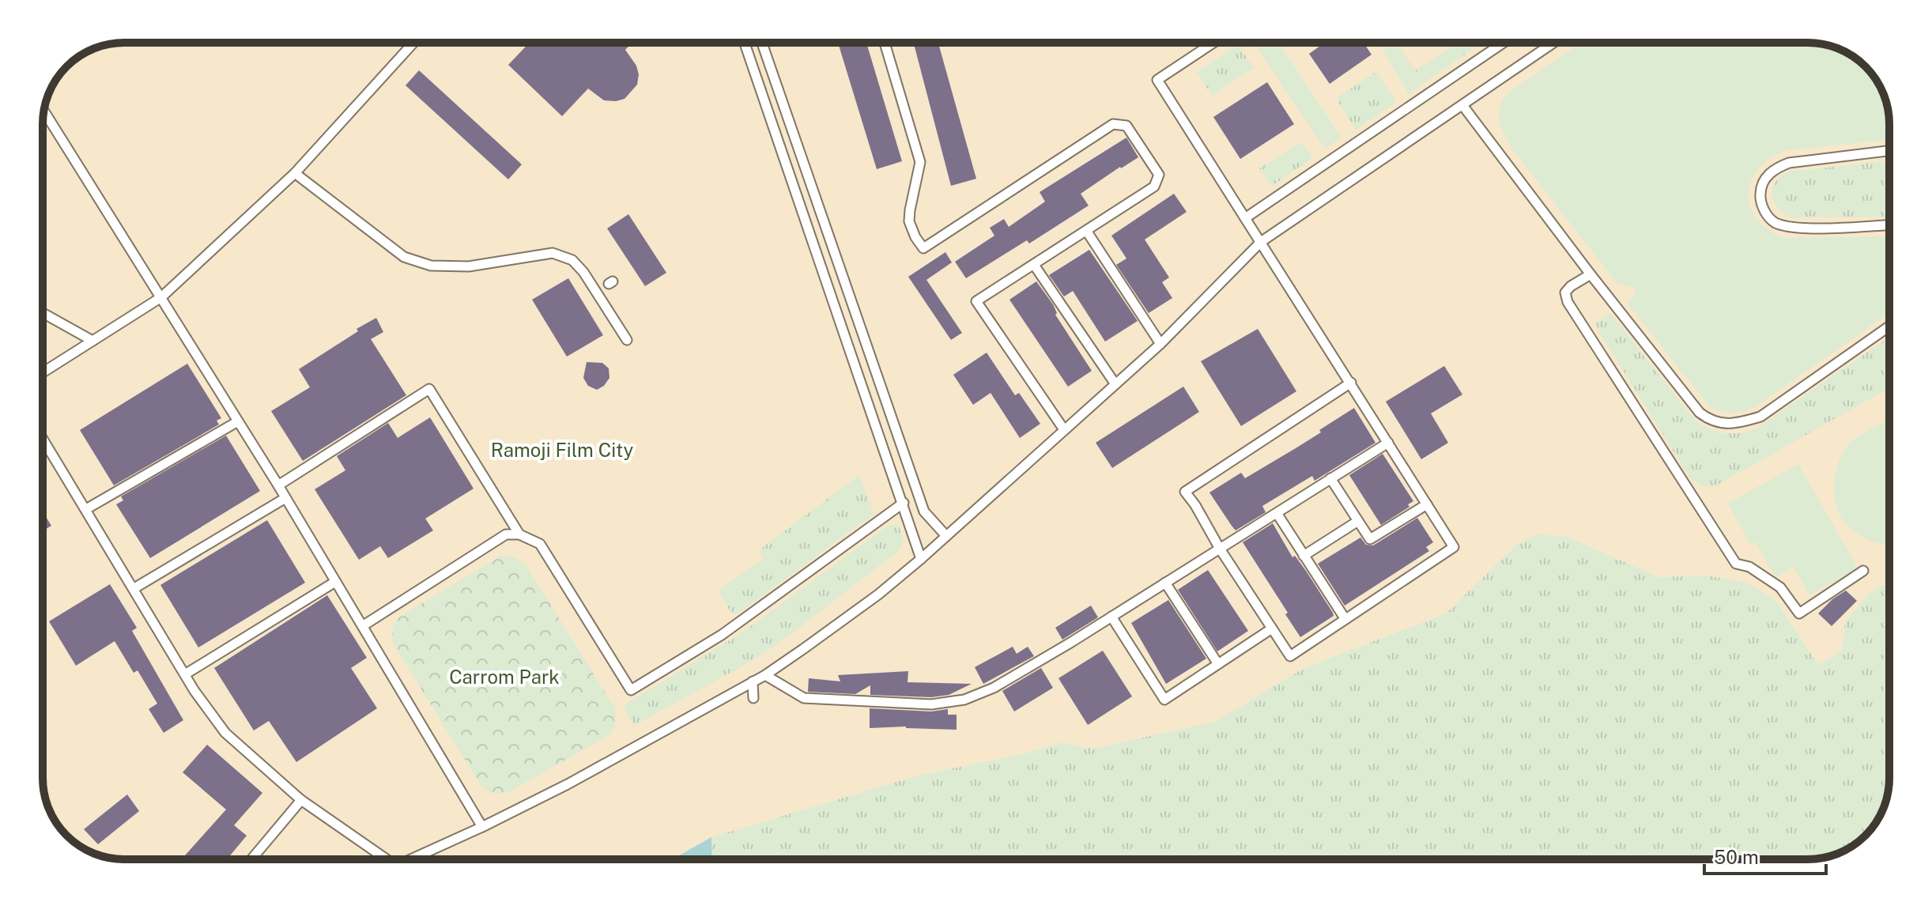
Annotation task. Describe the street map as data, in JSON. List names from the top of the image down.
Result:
{
  "parks": ["Ramoji Film City", "Carrom Park"],
  "scale_bar": "50 m"
}
